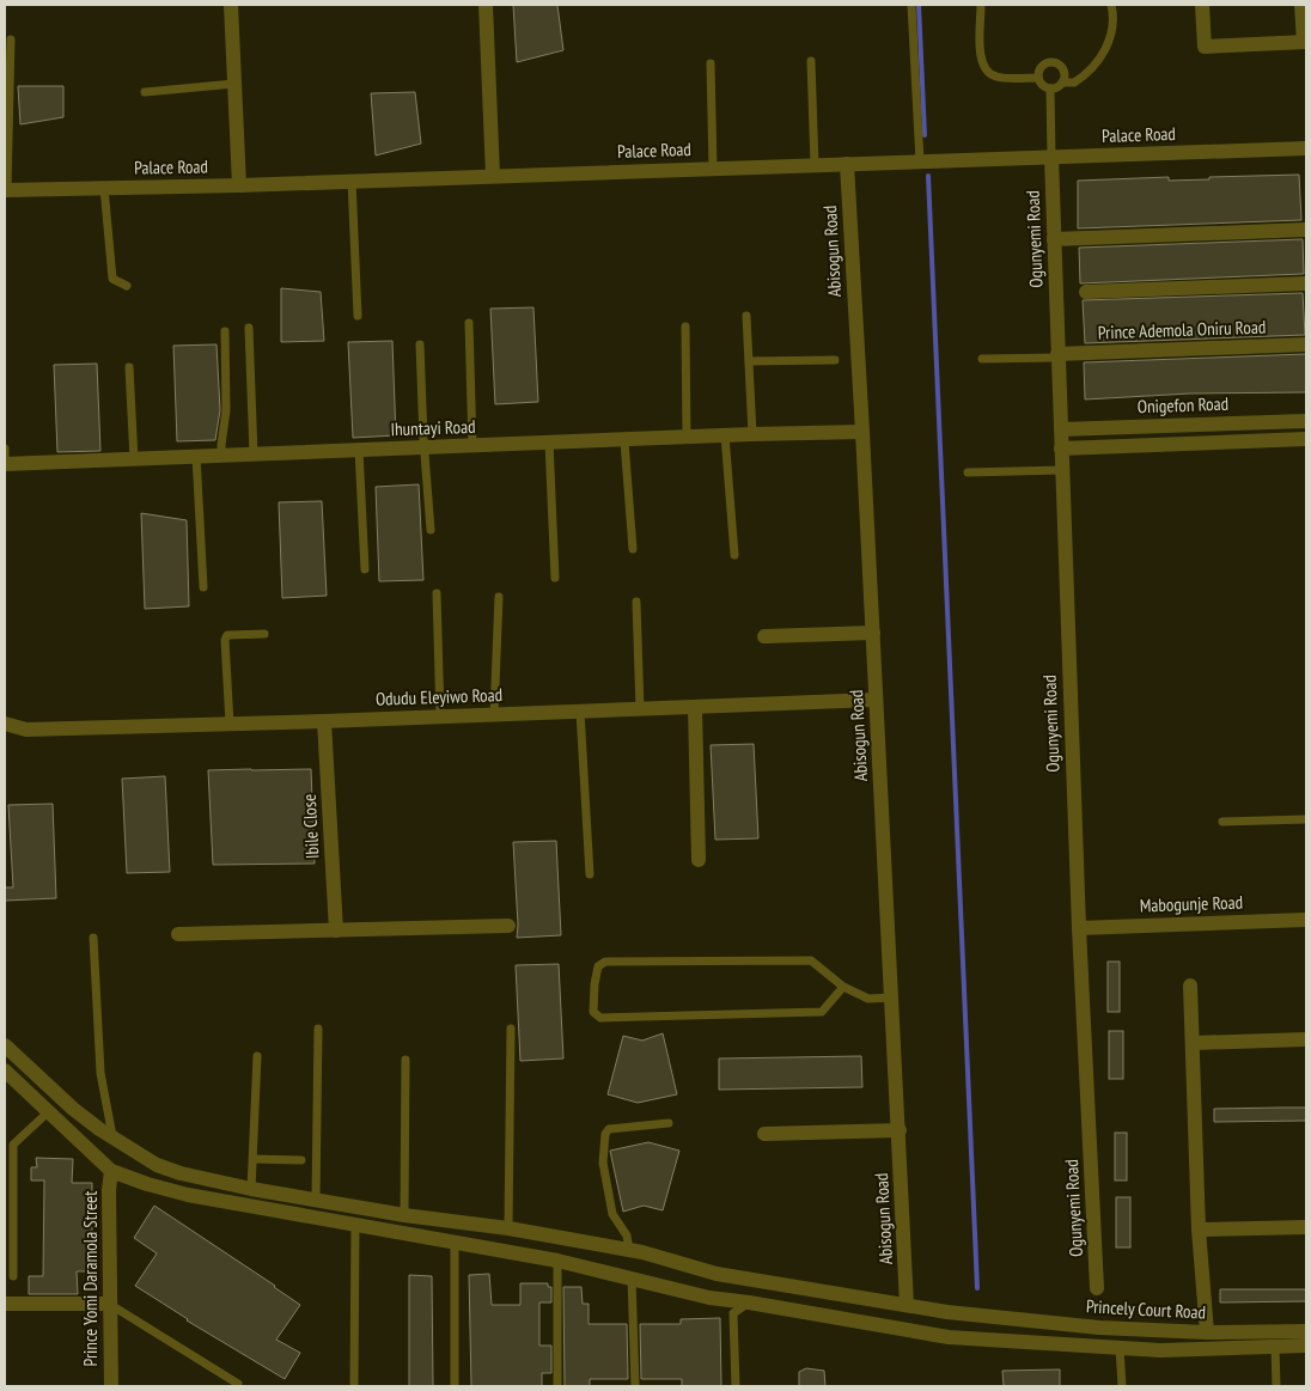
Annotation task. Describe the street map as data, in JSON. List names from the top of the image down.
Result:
{
  "streets": {
    "street": [
      "Palace Road",
      "Ogunyemi Road",
      "Abisogun Road",
      "Prince Ademola Oniru Road",
      "Onigefon Road",
      "Ihuntayi Road",
      "Odudu Eleyiwo Road",
      "Ibile Close",
      "Mabogunje Road",
      "Prince Yomi Daramola Street",
      "Princely Court Road"
    ]
  },
  "crossings": [
    ["Palace Road", "Ogunyemi Road"],
    ["Palace Road", "Abisogun Road"],
    ["Ogunyemi Road", "Prince Ademola Oniru Road"],
    ["Ogunyemi Road", "Onigefon Road"],
    ["Ogunyemi Road", "Mabogunje Road"],
    ["Abisogun Road", "Ihuntayi Road"],
    ["Abisogun Road", "Odudu Eleyiwo Road"],
    ["Abisogun Road", "Princely Court Road"],
    ["Odudu Eleyiwo Road", "Ibile Close"]
  ]
}
